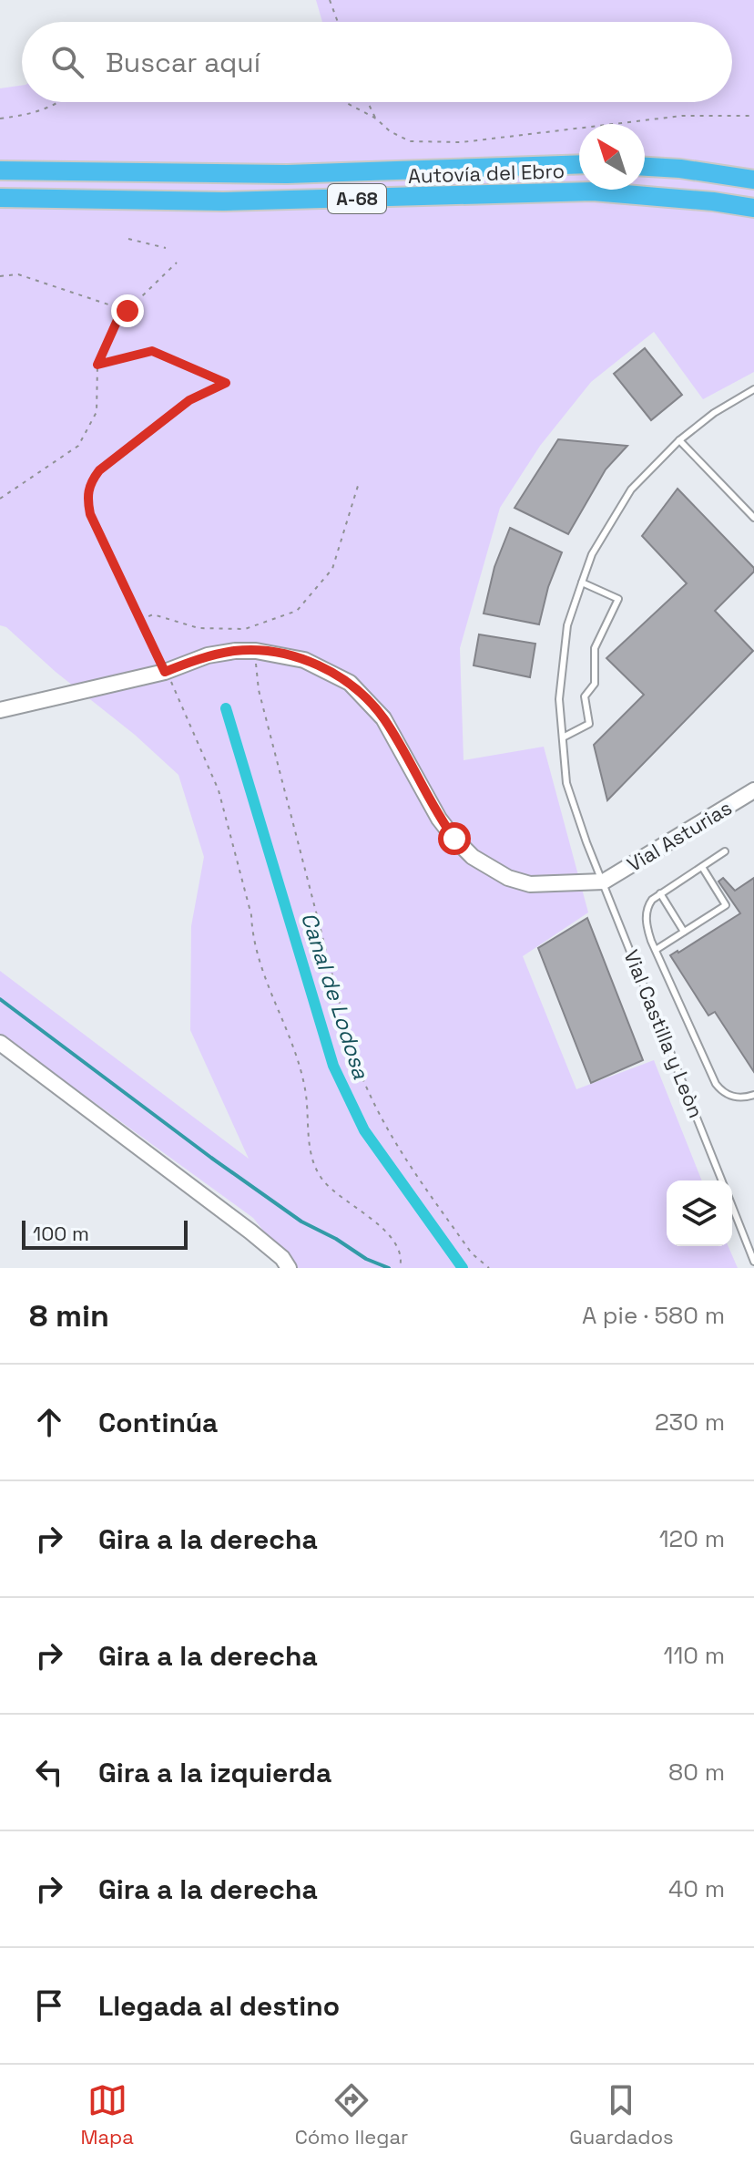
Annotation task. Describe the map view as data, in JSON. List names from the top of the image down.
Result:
{
  "streets": {
    "highway": ["Autovía del Ebro", "A-68"],
    "street": ["Vial Asturias"],
    "lane": ["Vial Castilla y Leòn"]
  },
  "crossings": [
    ["Vial Asturias", "Vial Castilla y Leòn"]
  ],
  "water": ["Canal de Lodosa"],
  "scale_bar": "100 m",
  "north": "top left",
  "page": {
    "search": "Buscar aquí",
    "scale": "100 m",
    "heading": ["8 min", "A pie · 580 m"],
    "list": [
      ["Continúa", "230 m"],
      ["Gira a la derecha", "120 m"],
      ["Gira a la derecha", "110 m"],
      ["Gira a la izquierda", "80 m"],
      ["Gira a la derecha", "40 m"],
      "Llegada al destino"
    ],
    "nav": ["Mapa", "Cómo llegar", "Guardados"]
  }
}
